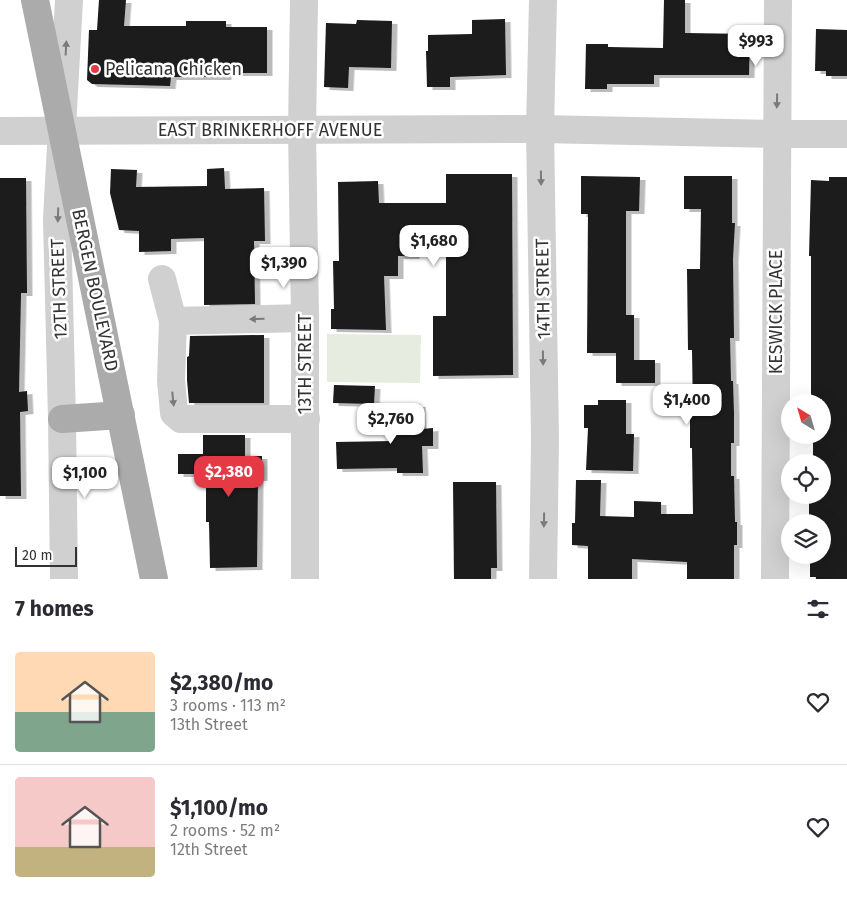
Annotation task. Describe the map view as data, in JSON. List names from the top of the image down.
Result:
{
  "streets": {
    "main road": ["BERGEN BOULEVARD"],
    "street": [
      "EAST BRINKERHOFF AVENUE",
      "12TH STREET",
      "14TH STREET",
      "KESWICK PLACE",
      "13TH STREET"
    ]
  },
  "crossings": [
    ["EAST BRINKERHOFF AVENUE", "12TH STREET"],
    ["EAST BRINKERHOFF AVENUE", "14TH STREET"],
    ["EAST BRINKERHOFF AVENUE", "BERGEN BOULEVARD"],
    ["EAST BRINKERHOFF AVENUE", "KESWICK PLACE"],
    ["EAST BRINKERHOFF AVENUE", "13TH STREET"],
    ["12TH STREET", "BERGEN BOULEVARD"]
  ],
  "one_way": ["14TH STREET"],
  "places": ["Pelicana Chicken"],
  "scale_bar": "20 m",
  "north": "top left",
  "page": {
    "price": [
      "$993",
      "$1,680",
      "$1,390",
      "$1,400",
      "$2,760",
      "$2,380",
      "$1,100"
    ],
    "scale": "20 m",
    "heading": "7 homes",
    "list": [
      {
        "name": "$2,380/mo",
        "note": "3 rooms · 113 m² · 13th Street"
      },
      {
        "name": "$1,100/mo",
        "note": "2 rooms · 52 m² · 12th Street"
      }
    ]
  }
}
